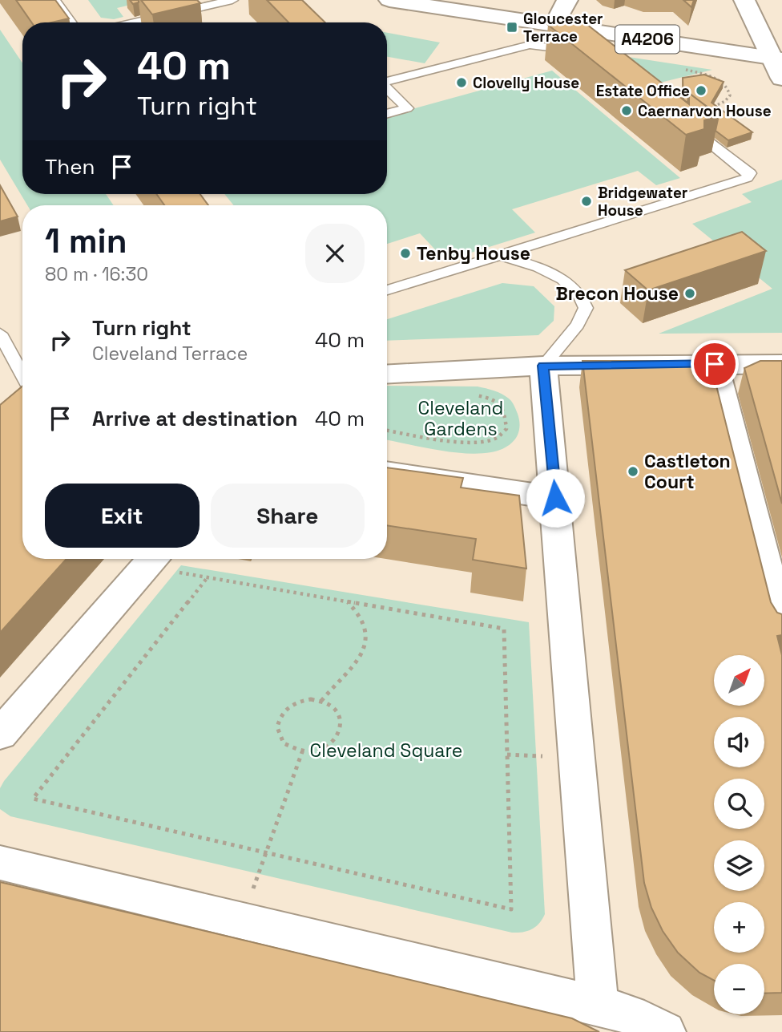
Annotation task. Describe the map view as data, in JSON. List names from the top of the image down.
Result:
{
  "streets": {
    "street": ["A4206"]
  },
  "parks": ["Cleveland Gardens", "Cleveland Square"],
  "places": {
    "transit": ["Gloucester Terrace"],
    "other": [
      "Clovelly House",
      "Estate Office",
      "Caernarvon House",
      "Bridgewater House",
      "Tenby House",
      "Brecon House",
      "Castleton Court"
    ]
  },
  "north": "top right",
  "page": {
    "turn": ["40 m", "Turn right"],
    "then": "Then",
    "heading": ["1 min", "80 m · 16:30"],
    "list": [
      {
        "name": "Turn right",
        "note": "Cleveland Terrace",
        "value": "40 m"
      },
      {
        "name": "Arrive at destination",
        "value": "40 m"
      }
    ],
    "buttons": ["Exit", "Share"],
    "map_buttons": ["+", "−"]
  }
}
